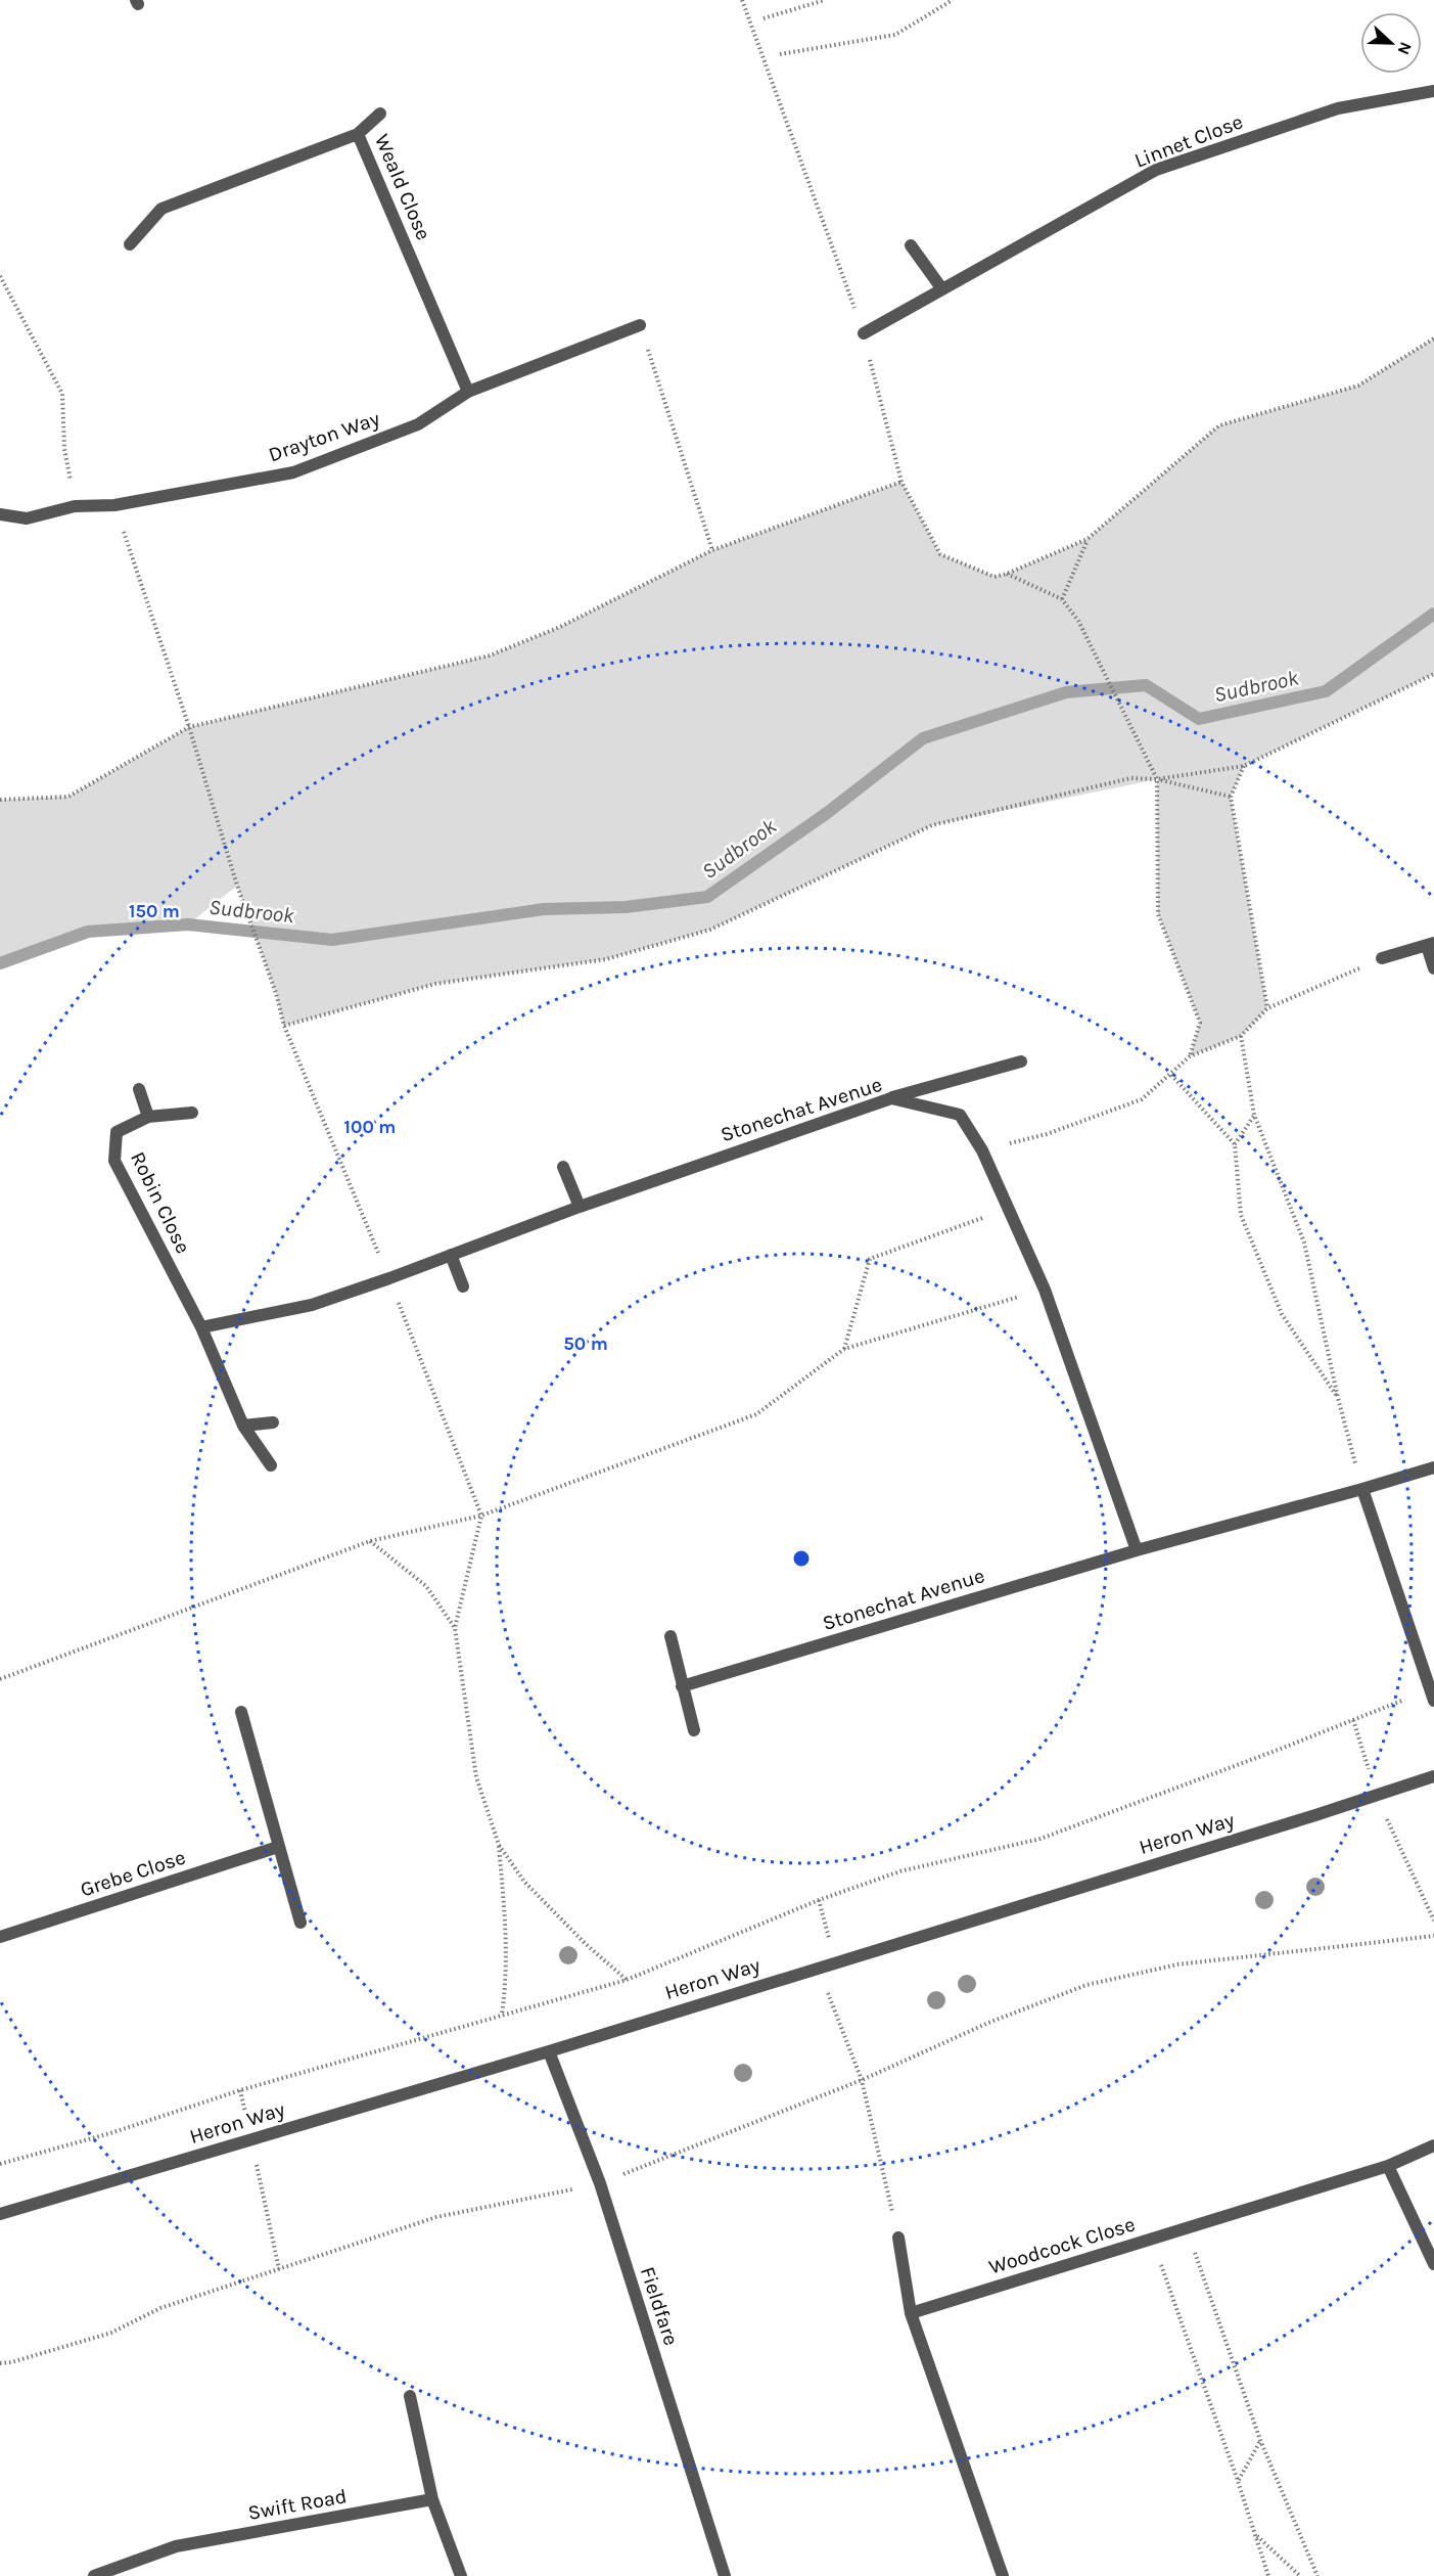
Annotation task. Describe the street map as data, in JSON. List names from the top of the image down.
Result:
{
  "streets": {
    "street": [
      "Linnet Close",
      "Weald Close",
      "Drayton Way",
      "Stonechat Avenue",
      "Robin Close",
      "Heron Way",
      "Grebe Close",
      "Woodcock Close",
      "Fieldfare",
      "Swift Road"
    ]
  },
  "crossings": [
    ["Weald Close", "Drayton Way"],
    ["Stonechat Avenue", "Robin Close"],
    ["Heron Way", "Fieldfare"]
  ],
  "water": ["Sudbrook"],
  "north": "right",
  "rings": ["150 m", "100 m", "50 m"]
}
